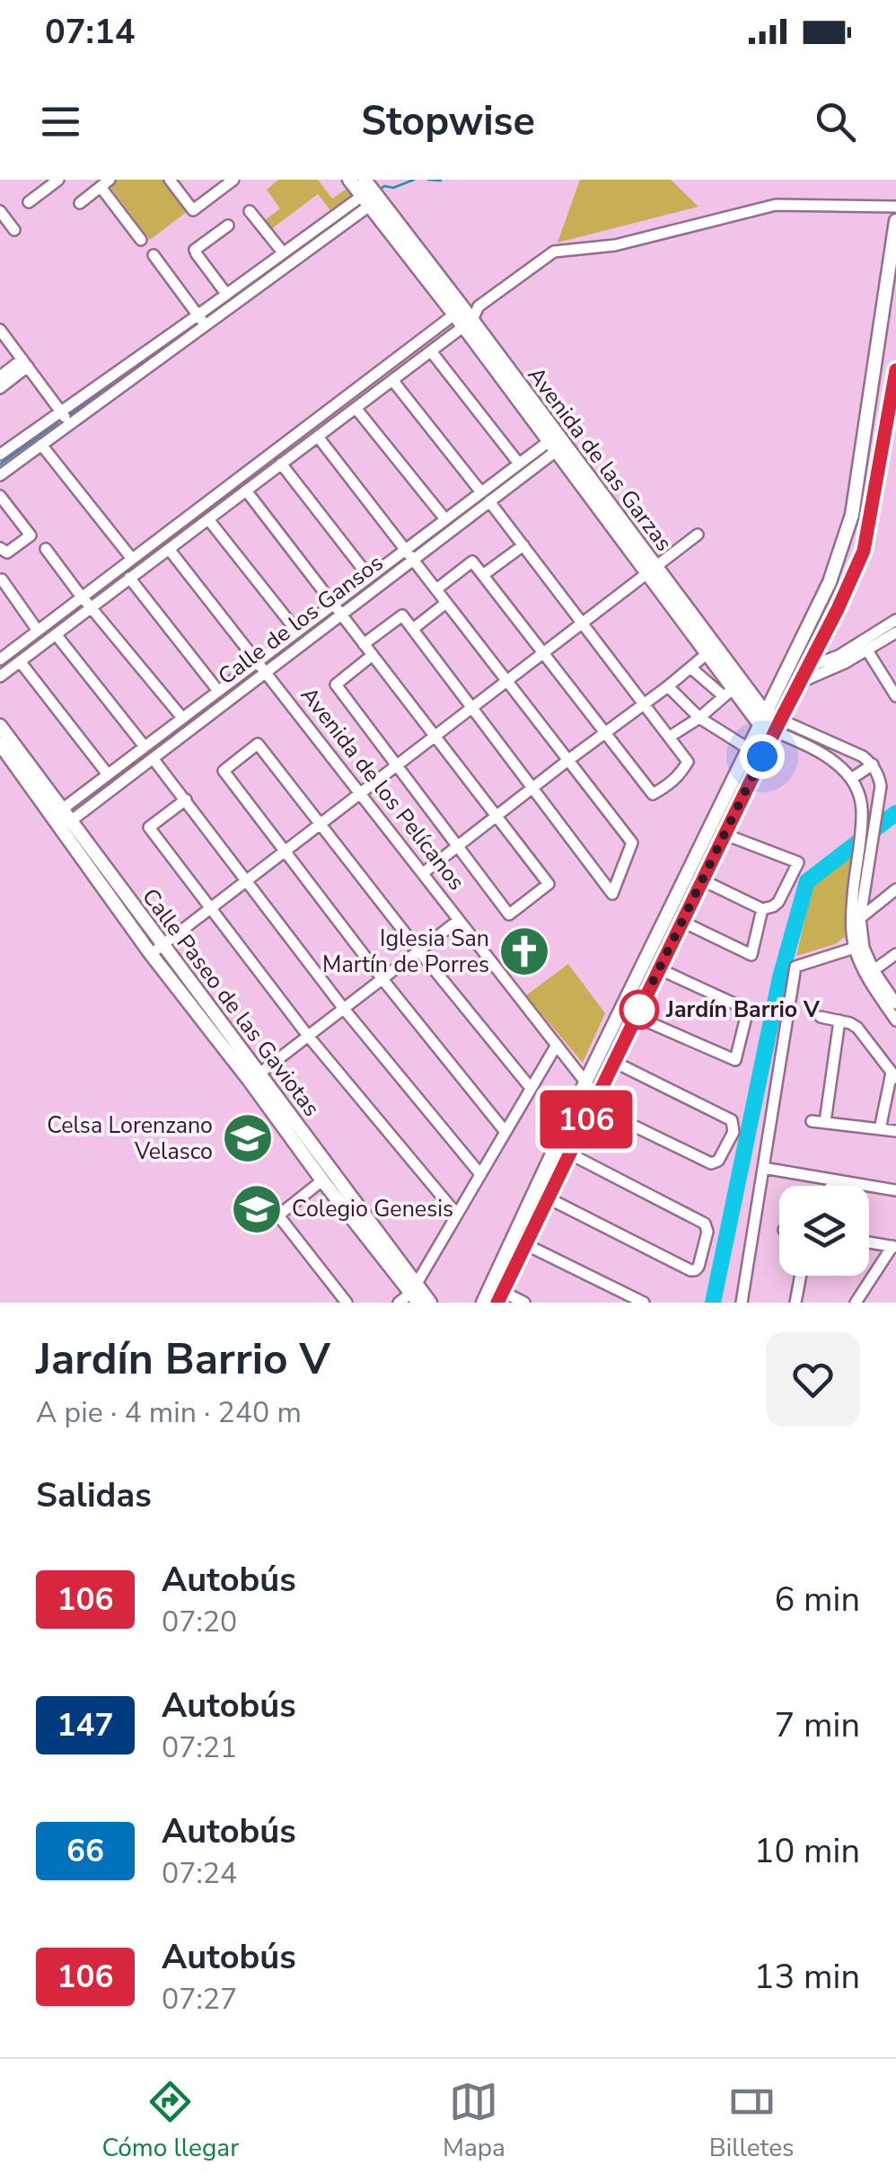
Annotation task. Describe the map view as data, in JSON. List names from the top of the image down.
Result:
{
  "streets": {
    "main road": ["Avenida de las Garzas", "Calle Paseo de las Gaviotas"],
    "street": ["Calle de los Gansos", "Avenida de los Pelícanos"]
  },
  "crossings": [
    ["Avenida de las Garzas", "Calle de los Gansos"],
    ["Calle de los Gansos", "Avenida de los Pelícanos"],
    ["Calle de los Gansos", "Calle Paseo de las Gaviotas"]
  ],
  "places": {
    "church": ["Iglesia San Martín de Porres"],
    "other": ["Jardín Barrio V"],
    "school or university": ["Celsa Lorenzano Velasco", "Colegio Genesis"]
  },
  "lines": ["bus line 106"],
  "page": {
    "status": "07:14",
    "header": "Stopwise",
    "on_map": "106",
    "heading": [
      ["Jardín Barrio V", "A pie · 4 min · 240 m"],
      "Salidas"
    ],
    "list": [
      {
        "mark": "106",
        "name": "Autobús",
        "note": "07:20",
        "value": "6 min"
      },
      {
        "mark": "147",
        "name": "Autobús",
        "note": "07:21",
        "value": "7 min"
      },
      {
        "mark": "66",
        "name": "Autobús",
        "note": "07:24",
        "value": "10 min"
      },
      {
        "mark": "106",
        "name": "Autobús",
        "note": "07:27",
        "value": "13 min"
      }
    ],
    "tabs": ["Cómo llegar", "Mapa", "Billetes"]
  }
}
